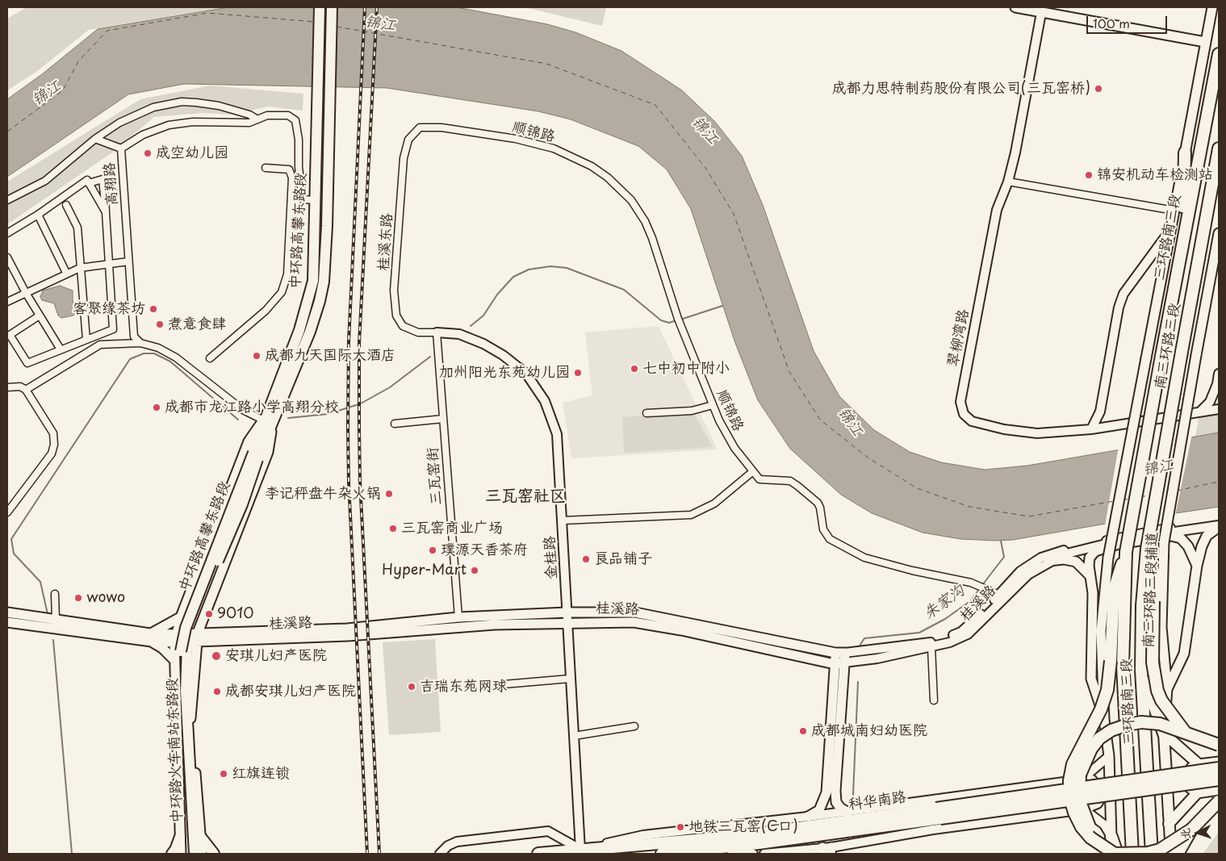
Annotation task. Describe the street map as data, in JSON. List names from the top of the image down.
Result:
{
  "streets": {
    "highway": ["三环路南三段", "南三环路三段", "科华南路"],
    "main road": [
      "中环路高攀东路段",
      "南三环路三段辅道",
      "桂溪路",
      "中环路火车南站东路段"
    ],
    "street": [
      "顺锦路",
      "高翔路",
      "桂溪东路",
      "翠柳湾路",
      "三瓦窑街",
      "金桂路"
    ]
  },
  "crossings": [
    ["顺锦路", "桂溪东路"],
    ["顺锦路", "桂溪路"],
    ["高翔路", "中环路高攀东路段"],
    ["中环路高攀东路段", "桂溪路"],
    ["中环路高攀东路段", "中环路火车南站东路段"],
    ["三环路南三段", "南三环路三段"],
    ["桂溪东路", "三瓦窑街"],
    ["桂溪东路", "金桂路"],
    ["三瓦窑街", "金桂路"],
    ["三瓦窑街", "桂溪路"],
    ["金桂路", "桂溪路"],
    ["金桂路", "科华南路"],
    ["桂溪路", "中环路火车南站东路段"]
  ],
  "districts": ["三瓦窑社区"],
  "water": ["锦江", "朱家沟"],
  "places": [
    "成都力思特制药股份有限公司(三瓦窑桥)",
    "成空幼儿园",
    "锦安机动车检测站",
    "客聚缘茶坊",
    "煮意食肆",
    "成都九天国际大酒店",
    "七中初中附小",
    "加州阳光东苑幼儿园",
    "成都市龙江路小学高翔分校",
    "李记秤盘牛杂火锅",
    "三瓦窑商业广场",
    "璞源天香茶府",
    "良品铺子",
    "Hyper-Mart",
    "wowo",
    "9010",
    "安琪儿妇产医院",
    "吉瑞东苑网球",
    "成都安琪儿妇产医院",
    "成都城南妇幼医院",
    "红旗连锁",
    "地铁三瓦窑(C口)"
  ],
  "scale_bar": "100 m",
  "north": "left"
}
